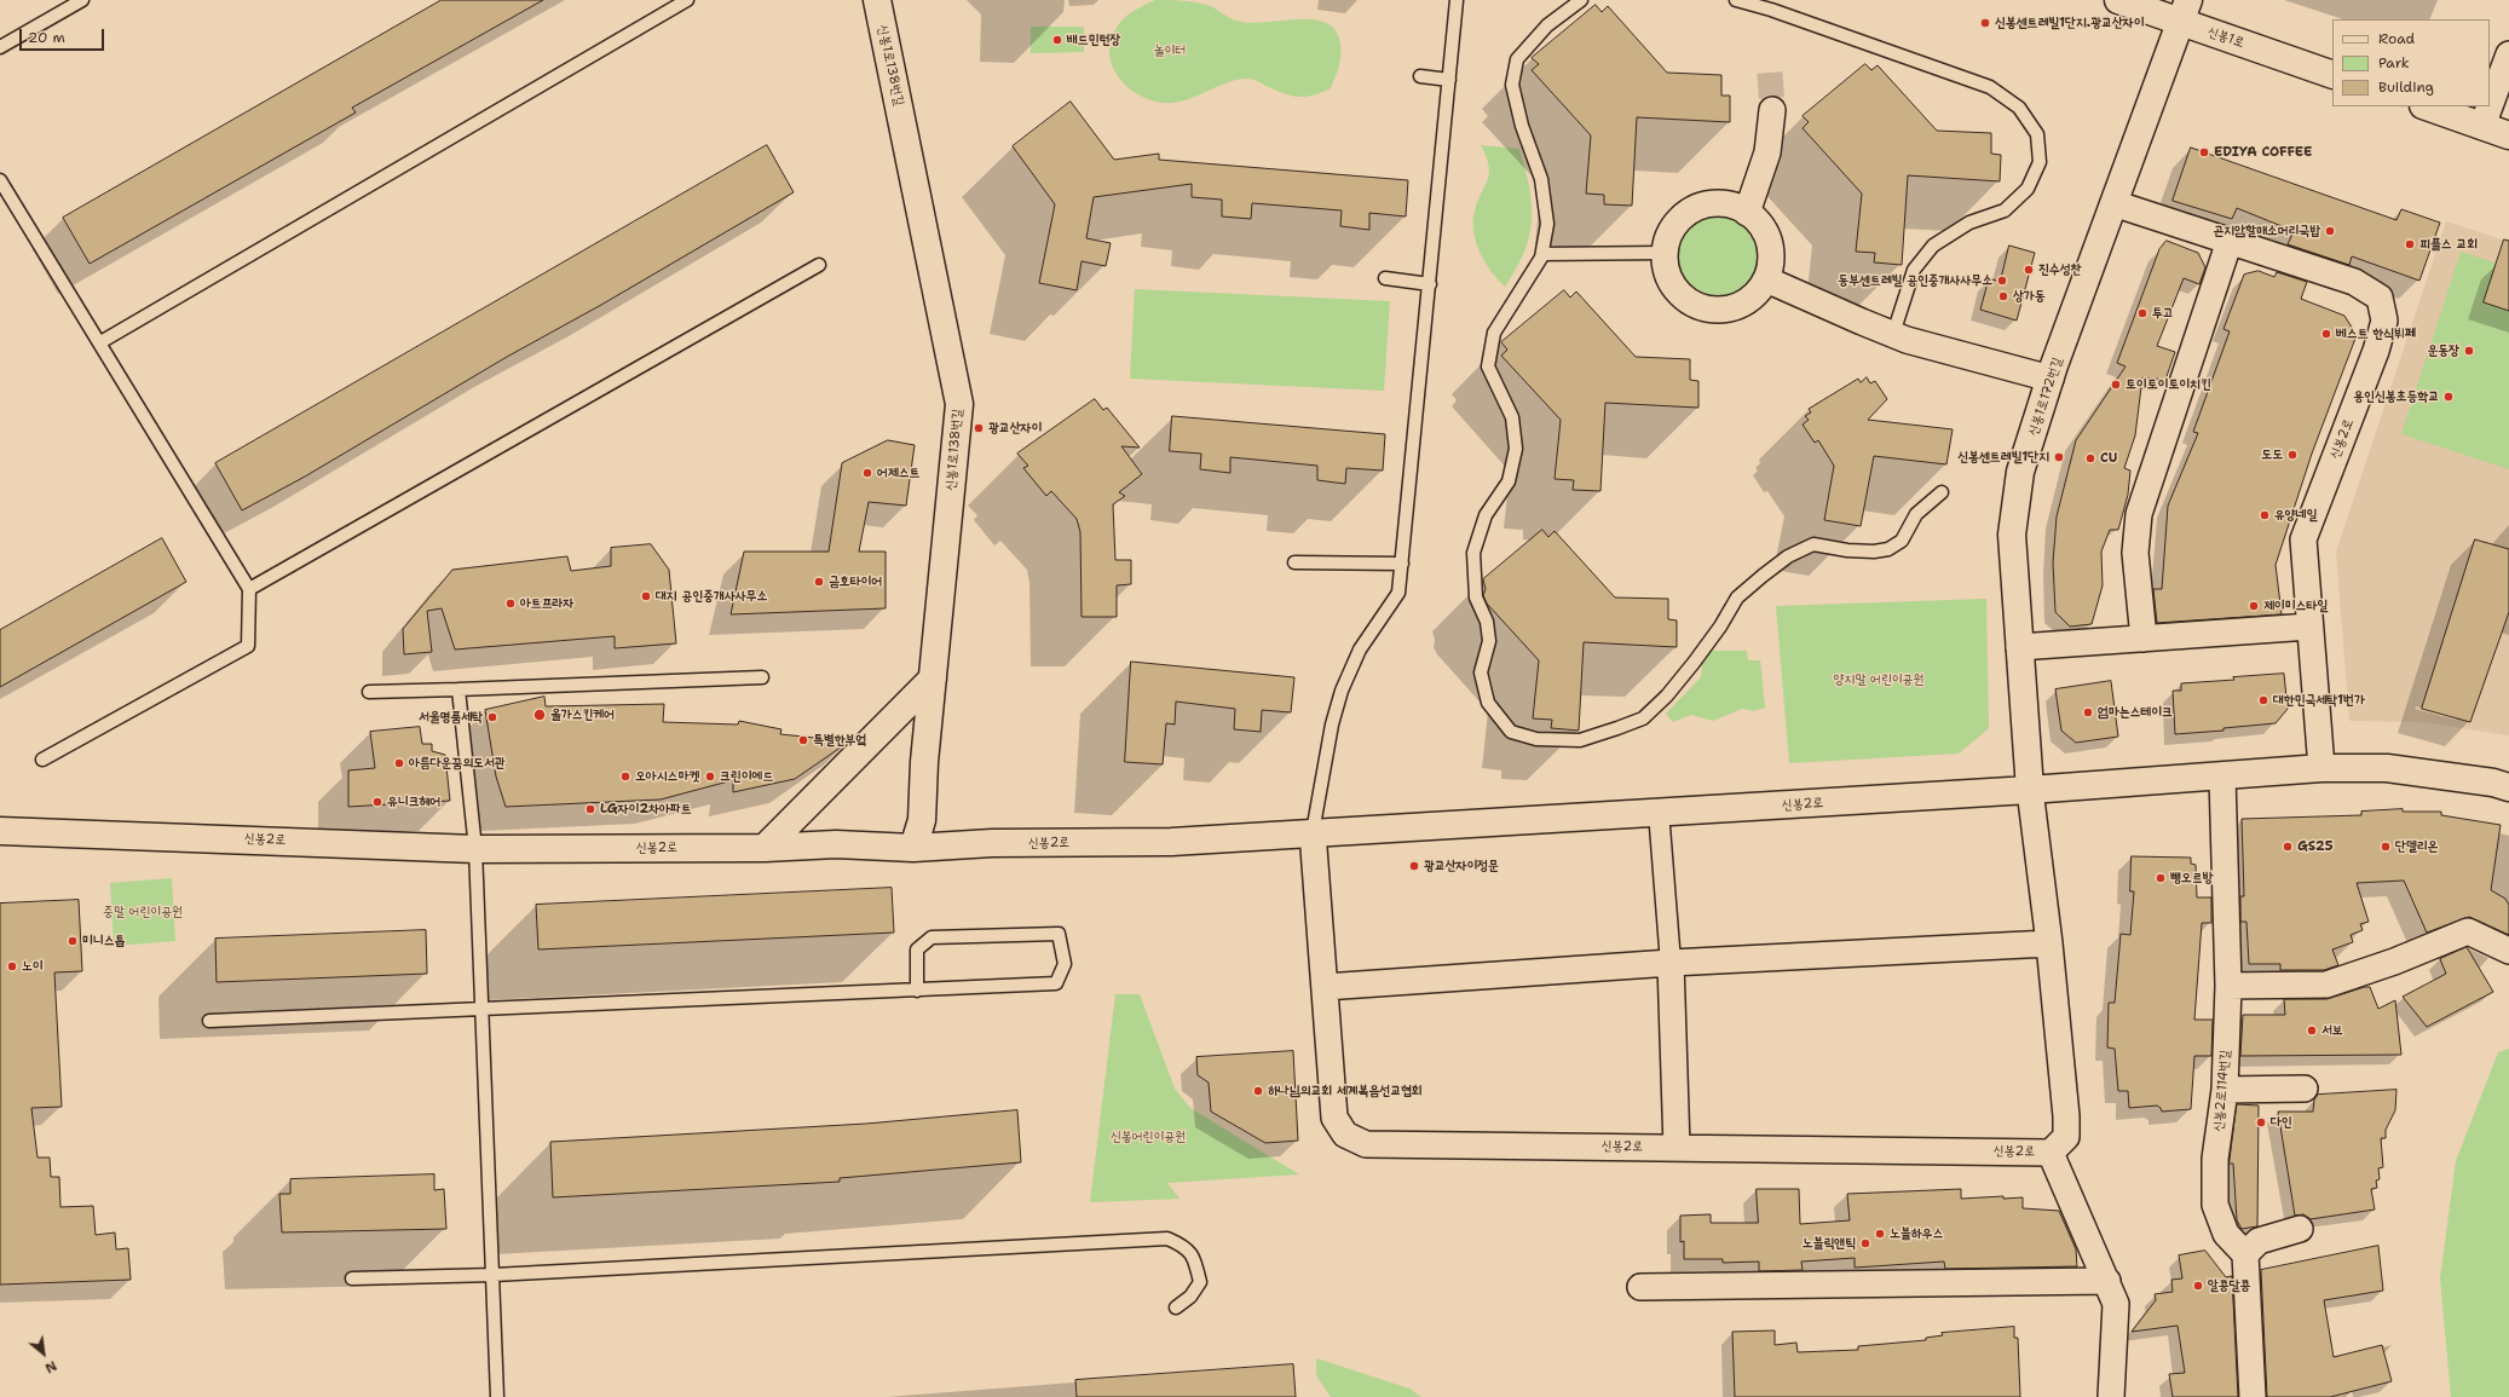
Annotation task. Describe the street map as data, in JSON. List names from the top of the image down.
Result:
{
  "streets": {
    "street": [
      "신봉1로",
      "신봉1로138번길",
      "신봉1로172번길",
      "신봉2로",
      "신봉2로114번길"
    ]
  },
  "crossings": [
    ["신봉1로", "신봉1로172번길"],
    ["신봉1로138번길", "신봉2로"],
    ["신봉1로172번길", "신봉2로"],
    ["신봉2로", "신봉2로114번길"]
  ],
  "parks": [
    "놀이터",
    "양지말 어린이공원",
    "중말 어린이공원",
    "신봉어린이공원"
  ],
  "places": [
    "신봉센트레빌1단지.광교산자이",
    "배드민턴장",
    "EDIYA COFFEE",
    "곤지암할매소머리국밥",
    "피플스 교회",
    "진수성찬",
    "동부센트레빌 공인중개사사무소",
    "상가동",
    "투고",
    "베스트 한식뷔페",
    "운동장",
    "토이토이토이치킨",
    "용인신봉초등학교",
    "광교산자이",
    "도도",
    "신봉센트레빌1단지",
    "CU",
    "어제스트",
    "유양네일",
    "금호타이어",
    "대지 공인중개사사무소",
    "아트프라자",
    "제이미스타일",
    "대한민국세탁1번가",
    "엄마는스테이크",
    "올가스킨케어",
    "서울명품세탁",
    "특별한부엌",
    "아름다운꿈의도서관",
    "오아시스마켓",
    "크린이에드",
    "유니크헤어",
    "LG자이2차아파트",
    "GS25",
    "단델리온",
    "광교산자이정문",
    "뺑오르방",
    "미니스톱",
    "노이",
    "서보",
    "하나님의교회 세계복음선교협회",
    "다인",
    "노블하우스",
    "노블릭앤틱",
    "알콩달콩"
  ],
  "legend": ["Road", "Park", "Building"],
  "scale_bar": "20 m",
  "north": "bottom right"
}
